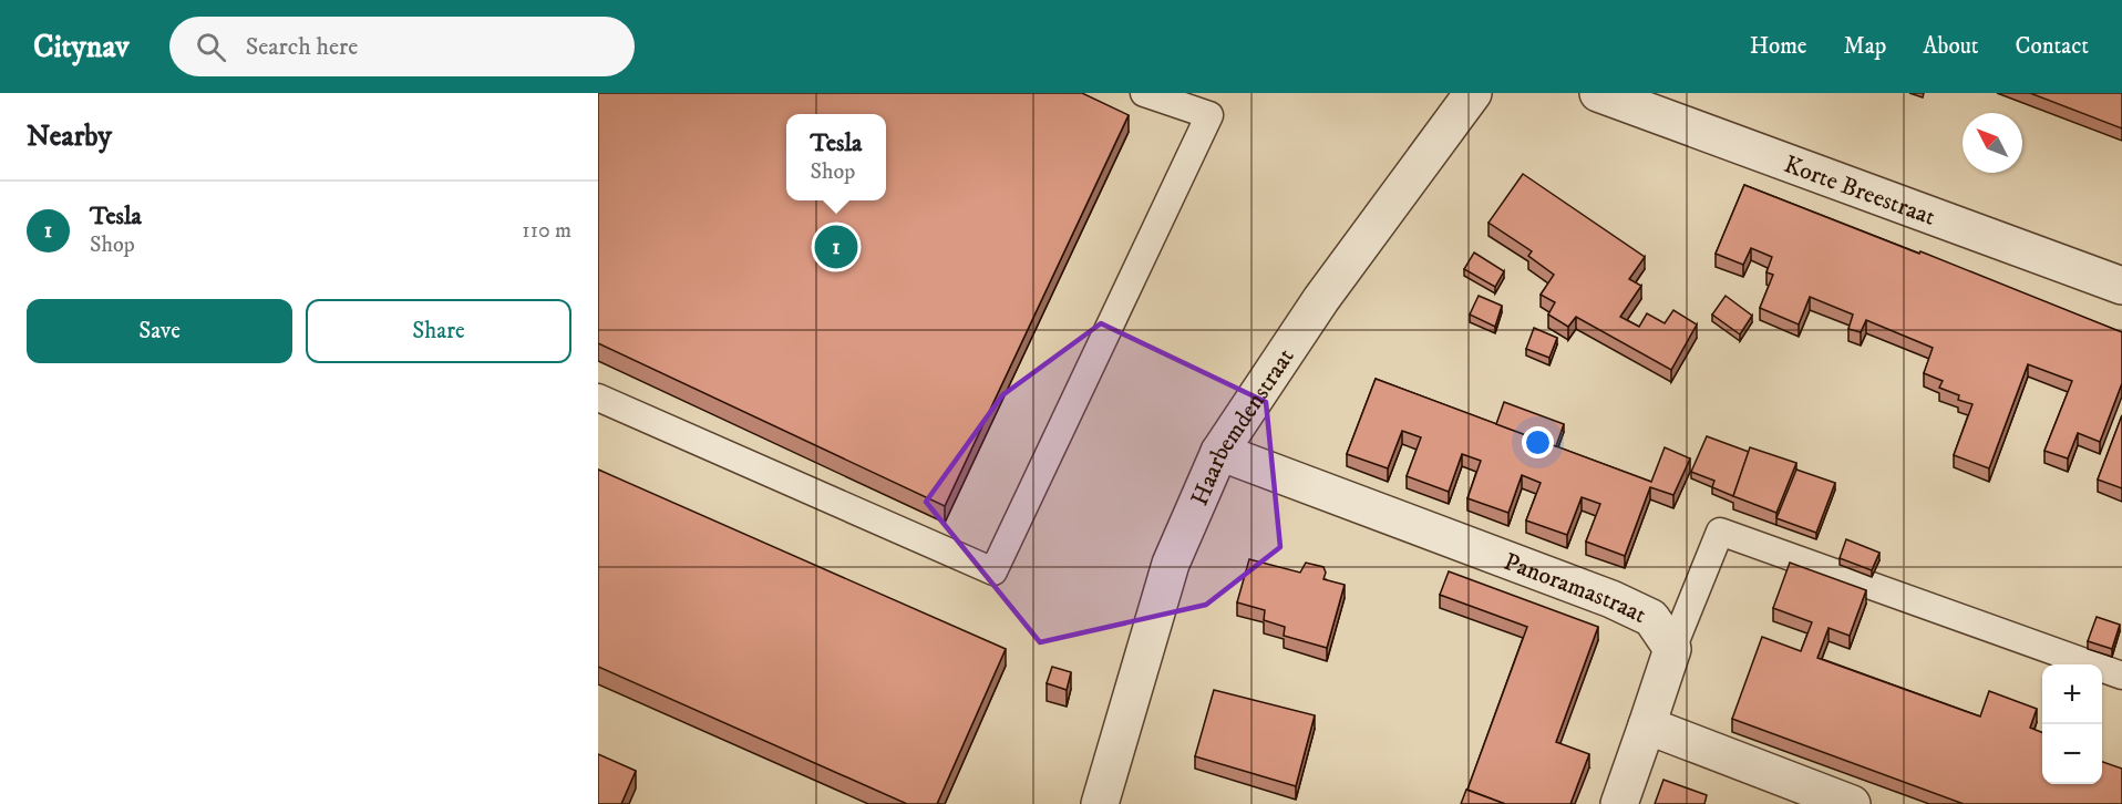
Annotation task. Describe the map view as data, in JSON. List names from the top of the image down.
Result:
{
  "streets": {
    "street": ["Korte Breestraat", "Haarbemdenstraat", "Panoramastraat"]
  },
  "crossings": [
    ["Haarbemdenstraat", "Panoramastraat"]
  ],
  "north": "top left",
  "page": {
    "header": "Citynav",
    "search": "Search here",
    "nav": [
      "Home",
      "Map",
      "About",
      "Contact"
    ],
    "heading": "Nearby",
    "popup": ["Tesla", "Shop"],
    "list": [
      {
        "mark": "1",
        "name": "Tesla",
        "note": "Shop",
        "value": "110 m"
      }
    ],
    "pins": "1",
    "buttons": ["Save", "Share"],
    "map_buttons": ["+", "−"]
  }
}
